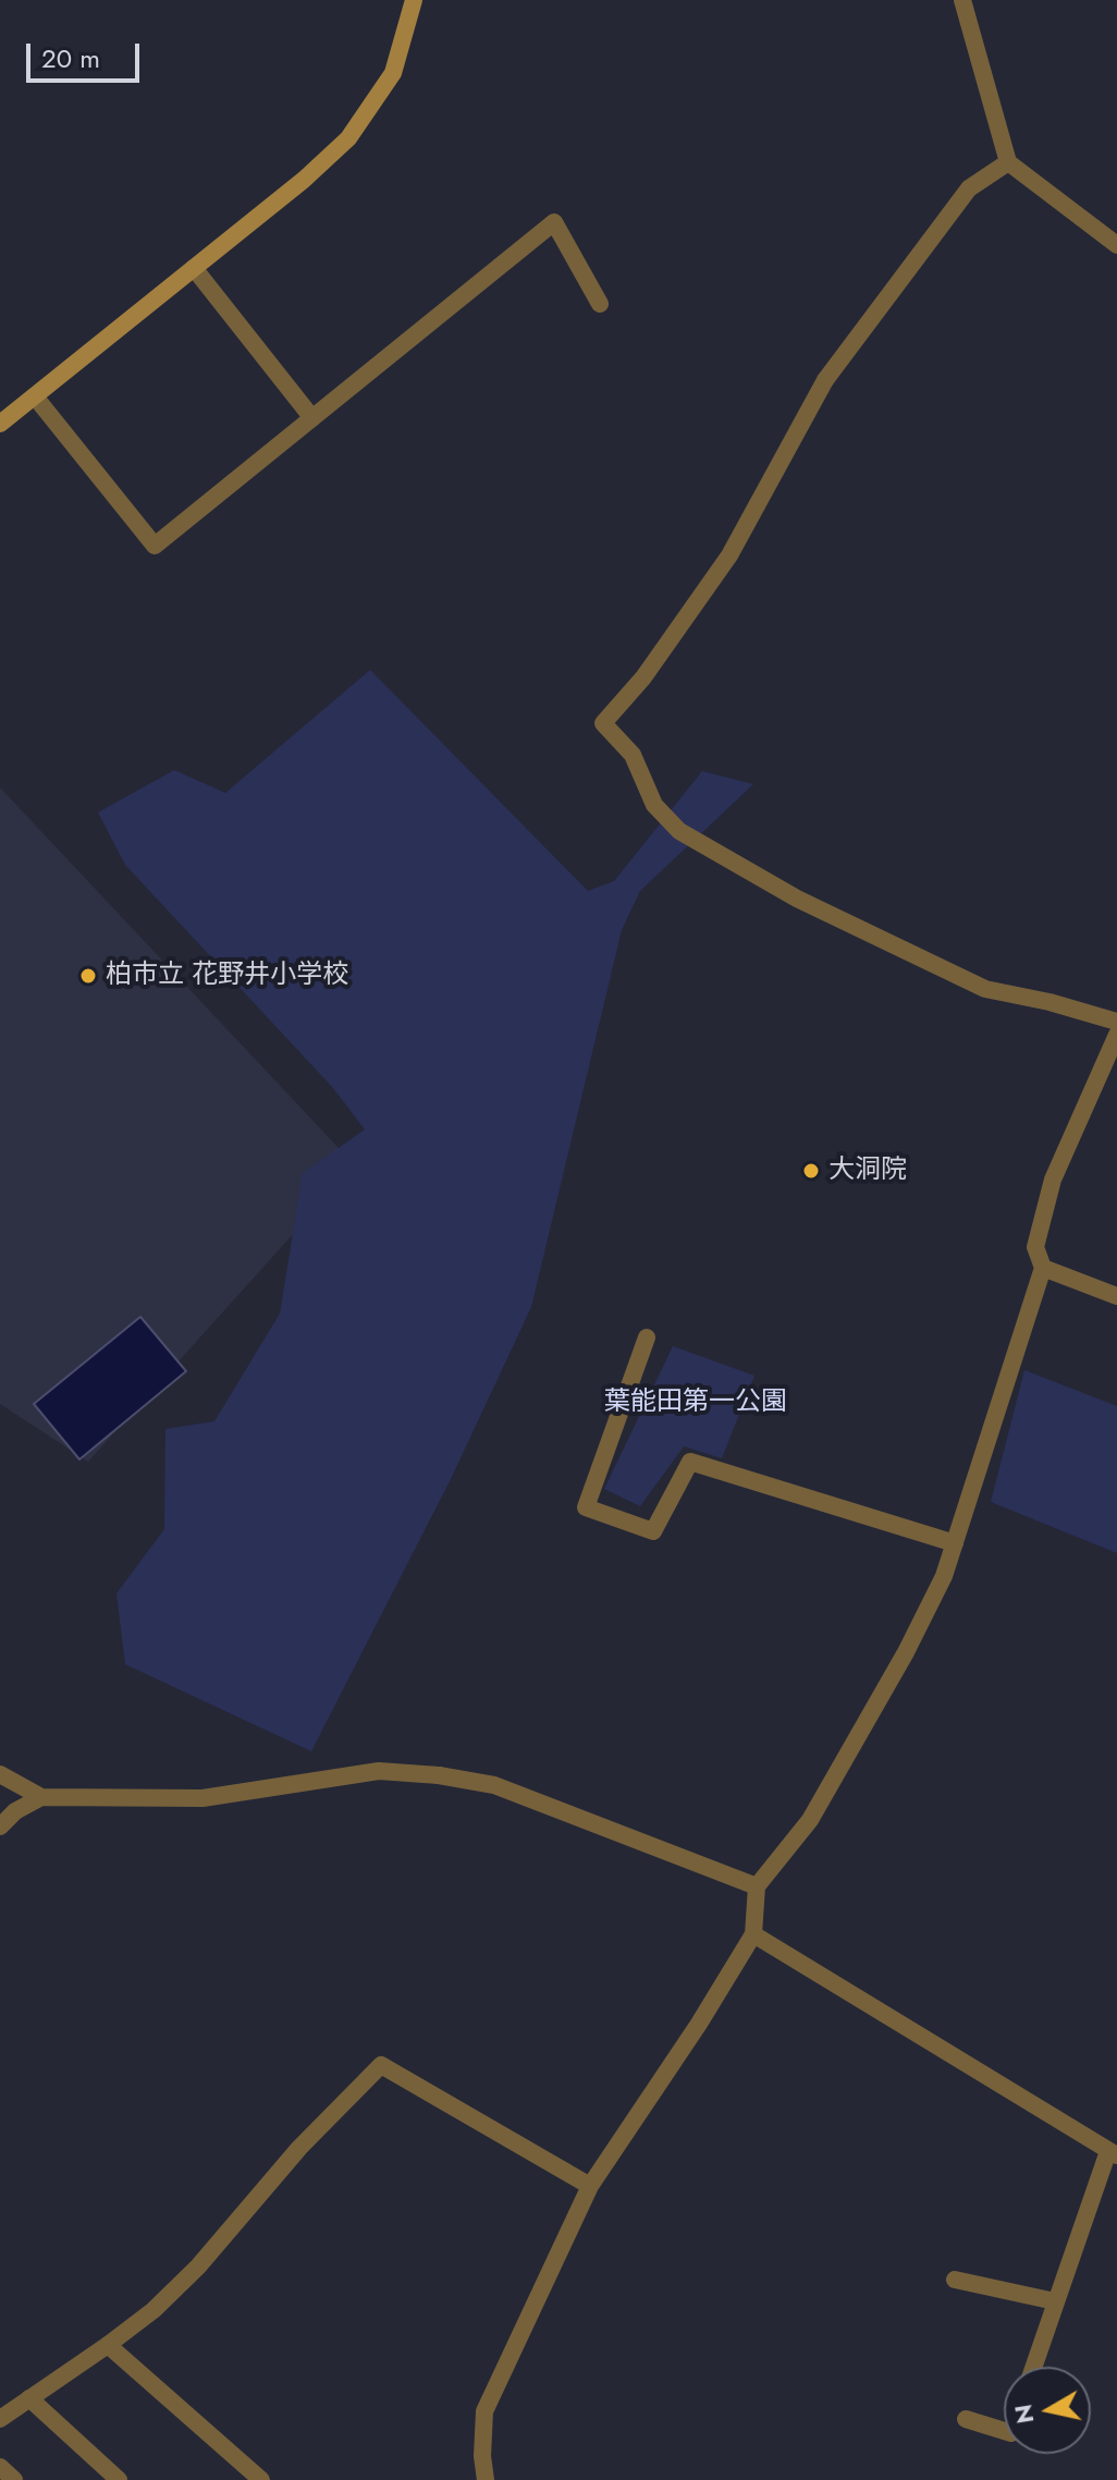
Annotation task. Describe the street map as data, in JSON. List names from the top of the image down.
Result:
{
  "parks": ["葉能田第一公園"],
  "places": ["柏市立 花野井小学校", "大洞院"],
  "scale_bar": "20 m",
  "north": "left"
}
